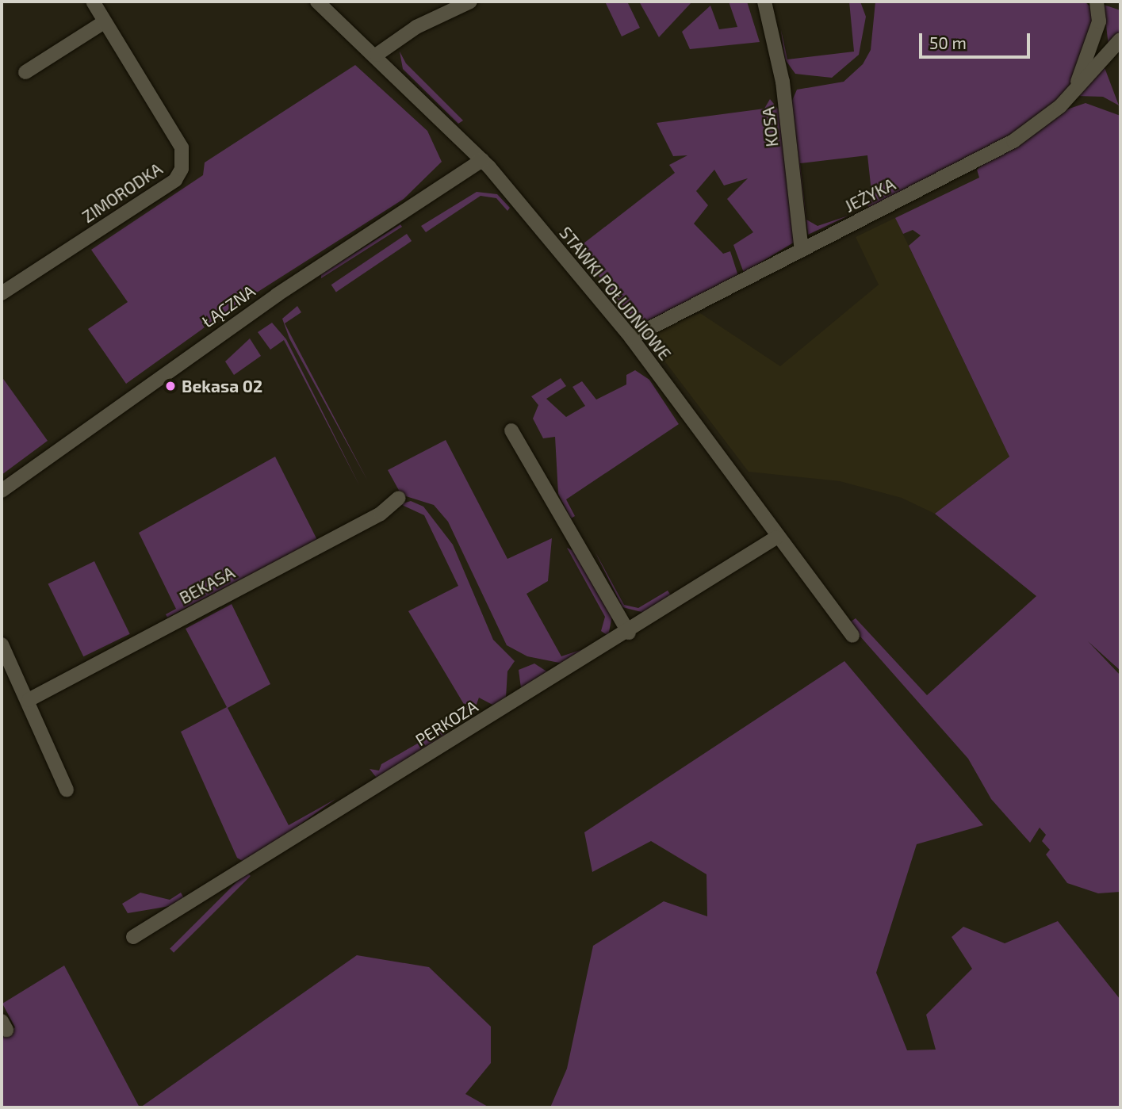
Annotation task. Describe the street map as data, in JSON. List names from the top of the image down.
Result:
{
  "streets": {
    "street": [
      "KOSA",
      "ZIMORODKA",
      "JEŻYKA",
      "STAWKI POŁUDNIOWE",
      "ŁĄCZNA",
      "BEKASA",
      "PERKOZA"
    ]
  },
  "crossings": [
    ["KOSA", "JEŻYKA"],
    ["JEŻYKA", "STAWKI POŁUDNIOWE"],
    ["STAWKI POŁUDNIOWE", "ŁĄCZNA"],
    ["STAWKI POŁUDNIOWE", "PERKOZA"]
  ],
  "places": ["Bekasa 02"],
  "scale_bar": "50 m"
}
